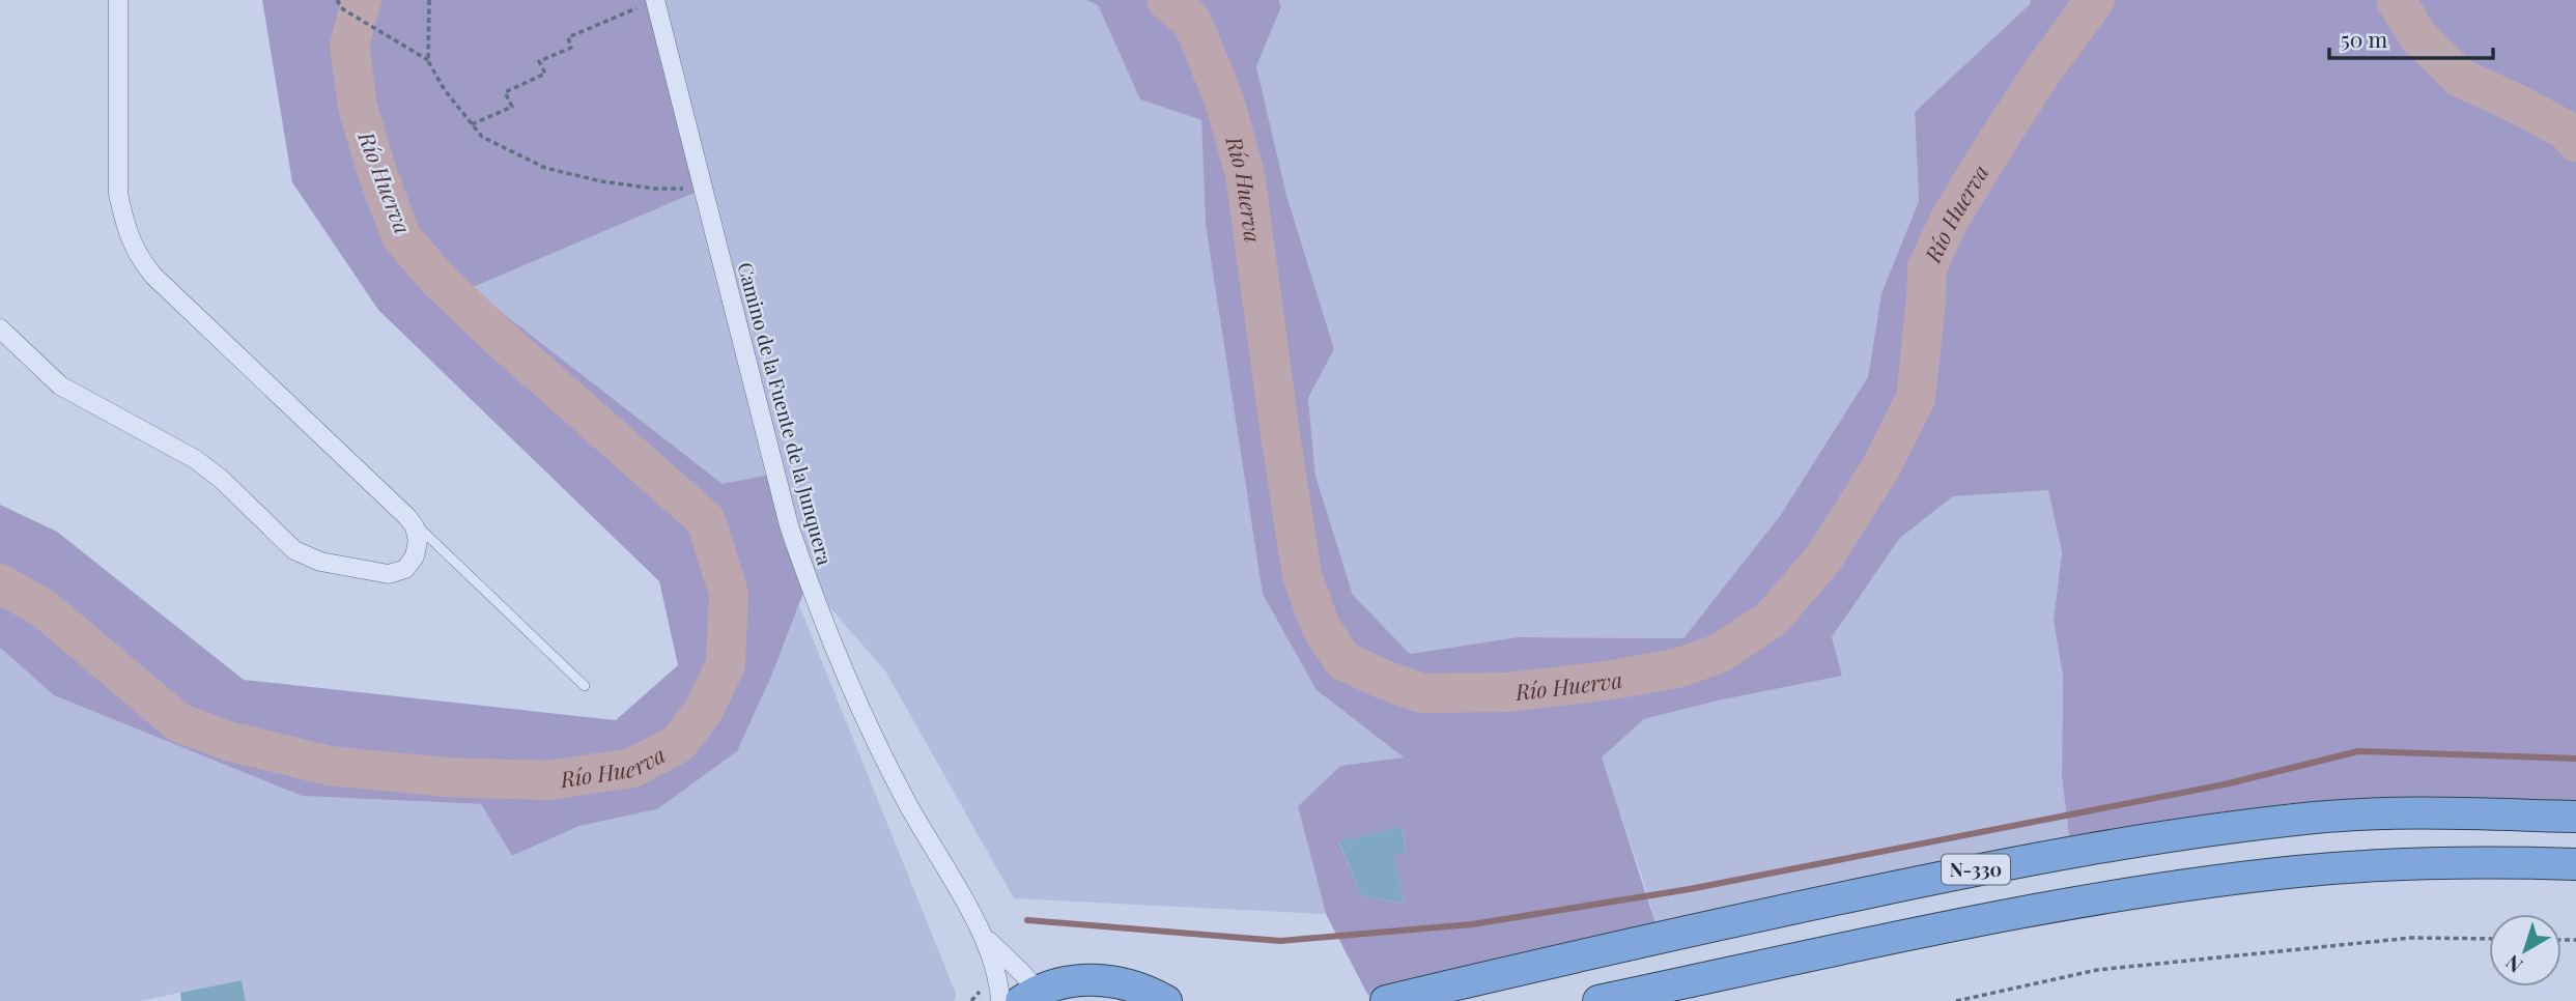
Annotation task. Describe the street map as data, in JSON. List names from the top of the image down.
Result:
{
  "streets": {
    "highway": ["N-330"],
    "street": ["Camino de la Fuente de la Junquera"]
  },
  "water": ["Río Huerva"],
  "scale_bar": "50 m",
  "north": "bottom left"
}
